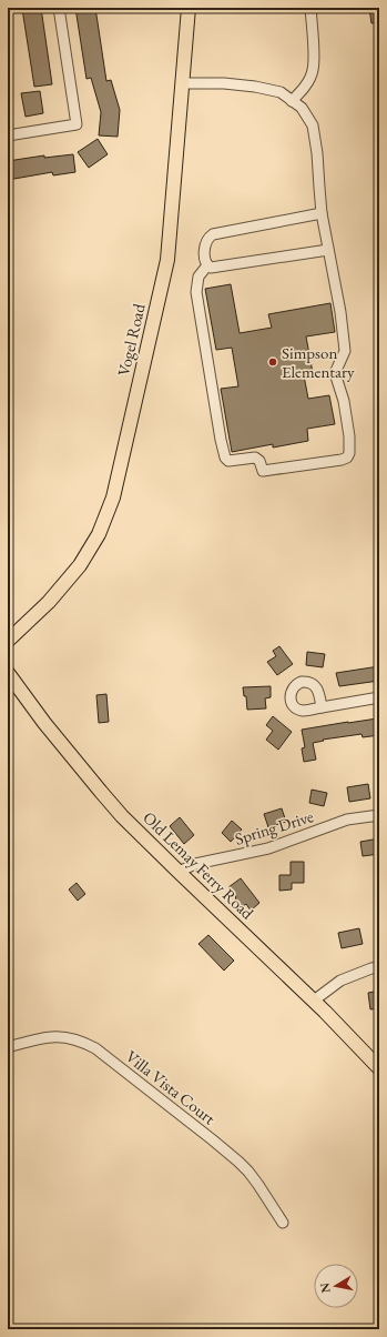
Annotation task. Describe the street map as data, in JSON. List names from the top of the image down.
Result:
{
  "streets": {
    "main road": ["Vogel Road", "Old Lemay Ferry Road"],
    "street": ["Spring Drive", "Villa Vista Court"]
  },
  "crossings": [
    ["Spring Drive", "Old Lemay Ferry Road"]
  ],
  "places": ["Simpson Elementary"],
  "north": "left"
}
